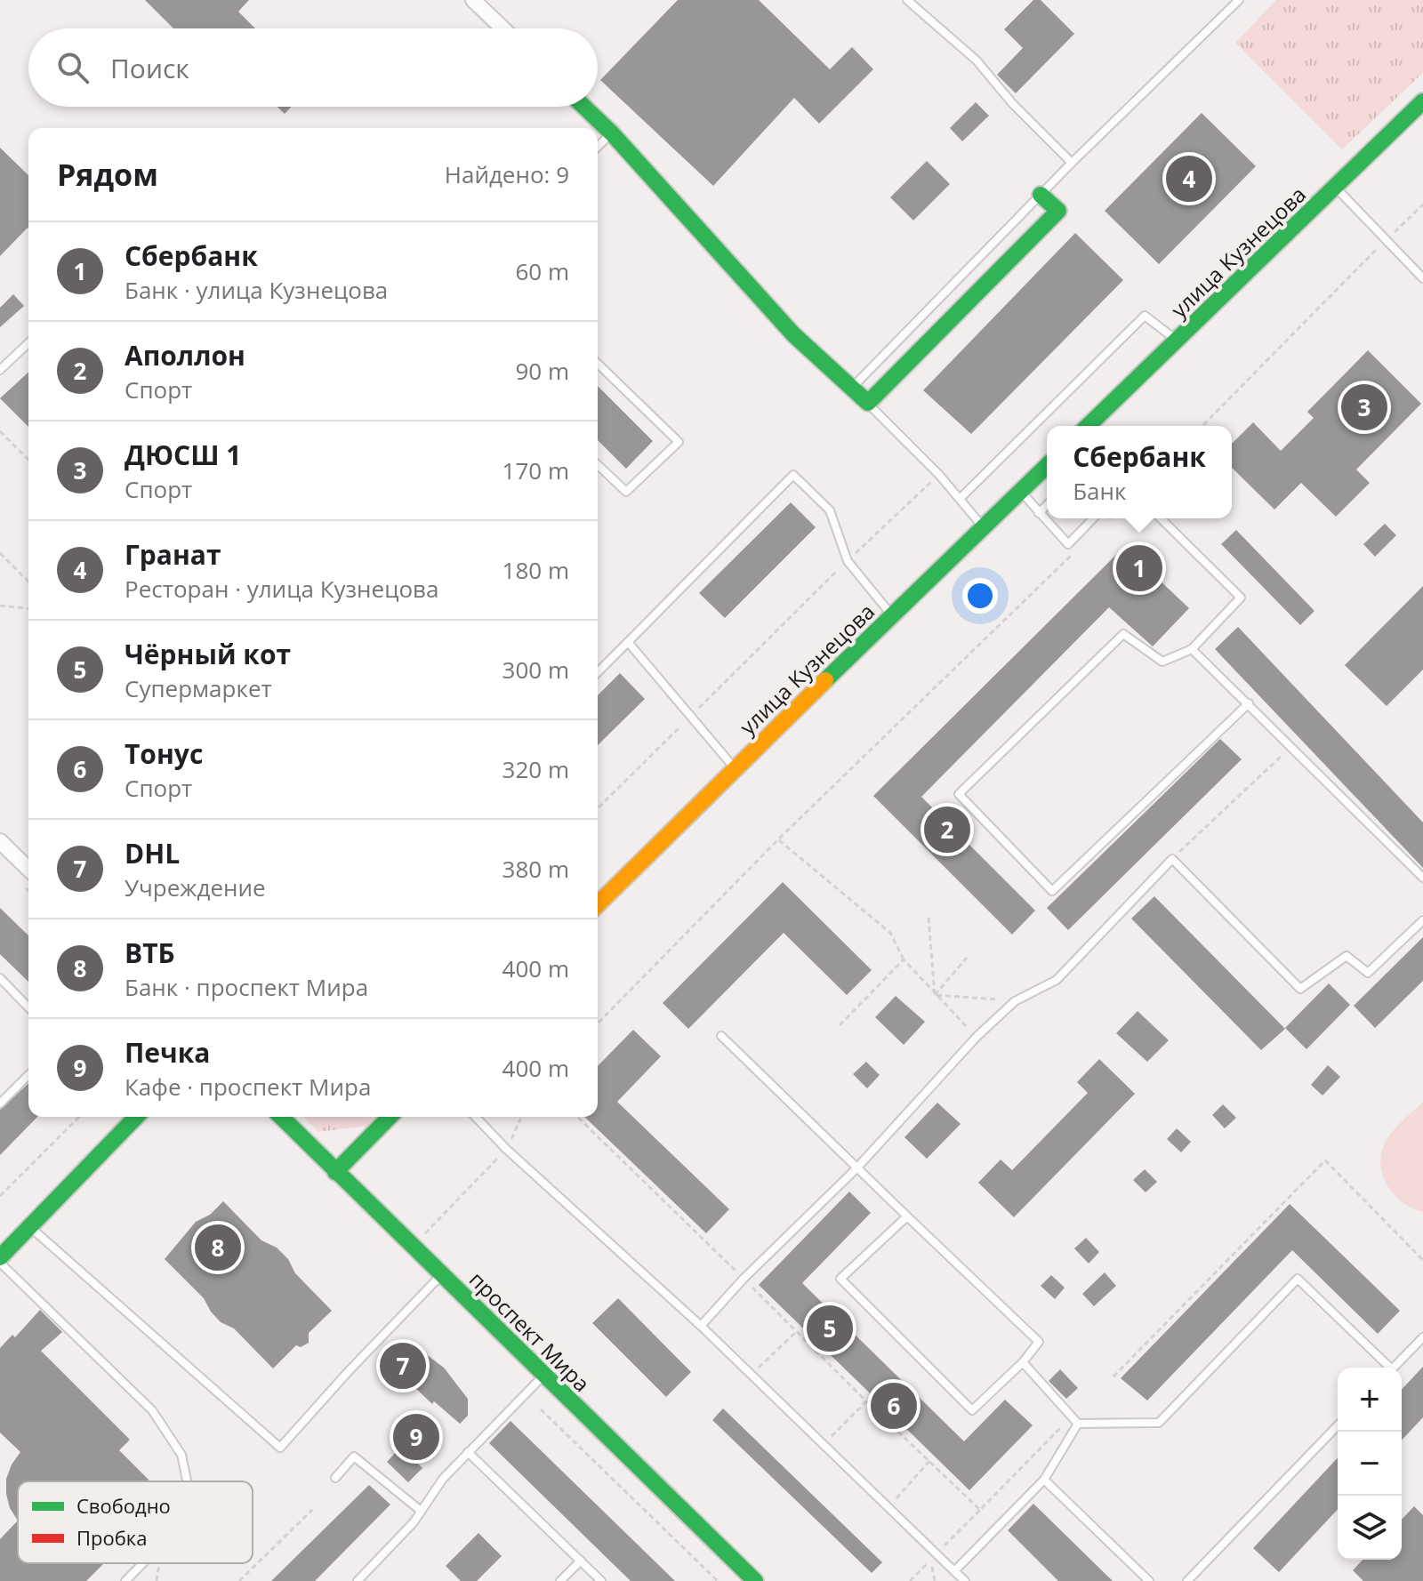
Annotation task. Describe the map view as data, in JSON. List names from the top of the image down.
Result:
{
  "streets": {
    "street": ["улица Кузнецова", "проспект Мира"]
  },
  "legend": ["Свободно", "Пробка"],
  "page": {
    "search": "Поиск",
    "heading": ["Рядом", "Найдено: 9"],
    "pins": [
      "4",
      "3",
      "1",
      "2",
      "8",
      "5",
      "7",
      "6",
      "9"
    ],
    "list": [
      {
        "mark": "1",
        "name": "Сбербанк",
        "note": "Банк · улица Кузнецова",
        "value": "60 m"
      },
      {
        "mark": "2",
        "name": "Аполлон",
        "note": "Спорт",
        "value": "90 m"
      },
      {
        "mark": "3",
        "name": "ДЮСШ 1",
        "note": "Спорт",
        "value": "170 m"
      },
      {
        "mark": "4",
        "name": "Гранат",
        "note": "Ресторан · улица Кузнецова",
        "value": "180 m"
      },
      {
        "mark": "5",
        "name": "Чёрный кот",
        "note": "Супермаркет",
        "value": "300 m"
      },
      {
        "mark": "6",
        "name": "Тонус",
        "note": "Спорт",
        "value": "320 m"
      },
      {
        "mark": "7",
        "name": "DHL",
        "note": "Учреждение",
        "value": "380 m"
      },
      {
        "mark": "8",
        "name": "ВТБ",
        "note": "Банк · проспект Мира",
        "value": "400 m"
      },
      {
        "mark": "9",
        "name": "Печка",
        "note": "Кафе · проспект Мира",
        "value": "400 m"
      }
    ],
    "popup": ["Сбербанк", "Банк"],
    "map_buttons": ["+", "−"]
  }
}
